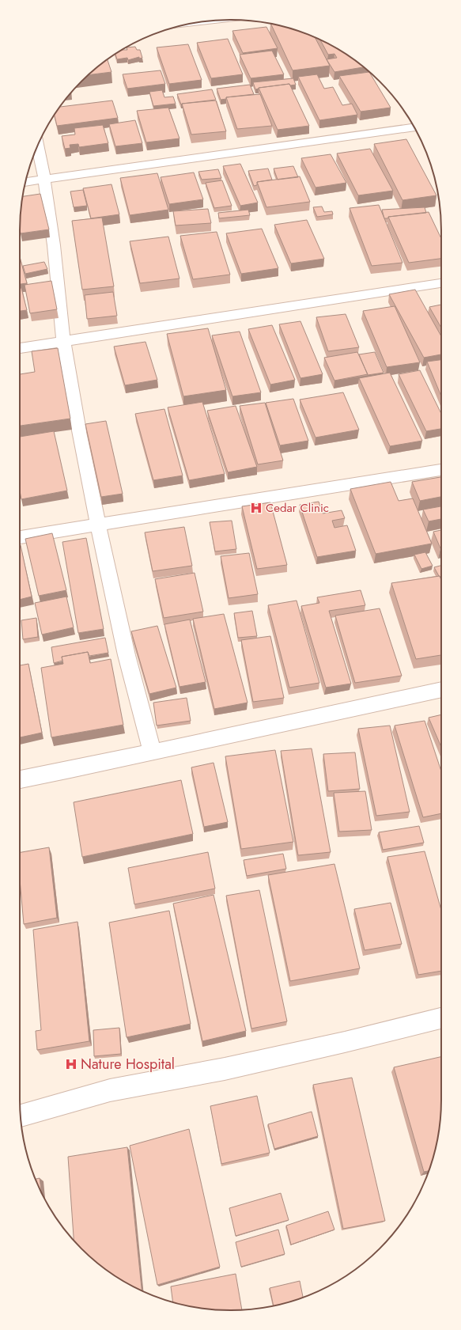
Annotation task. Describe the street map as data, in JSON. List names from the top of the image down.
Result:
{
  "places": {
    "hospital": ["Cedar Clinic", "Nature Hospital"]
  }
}
